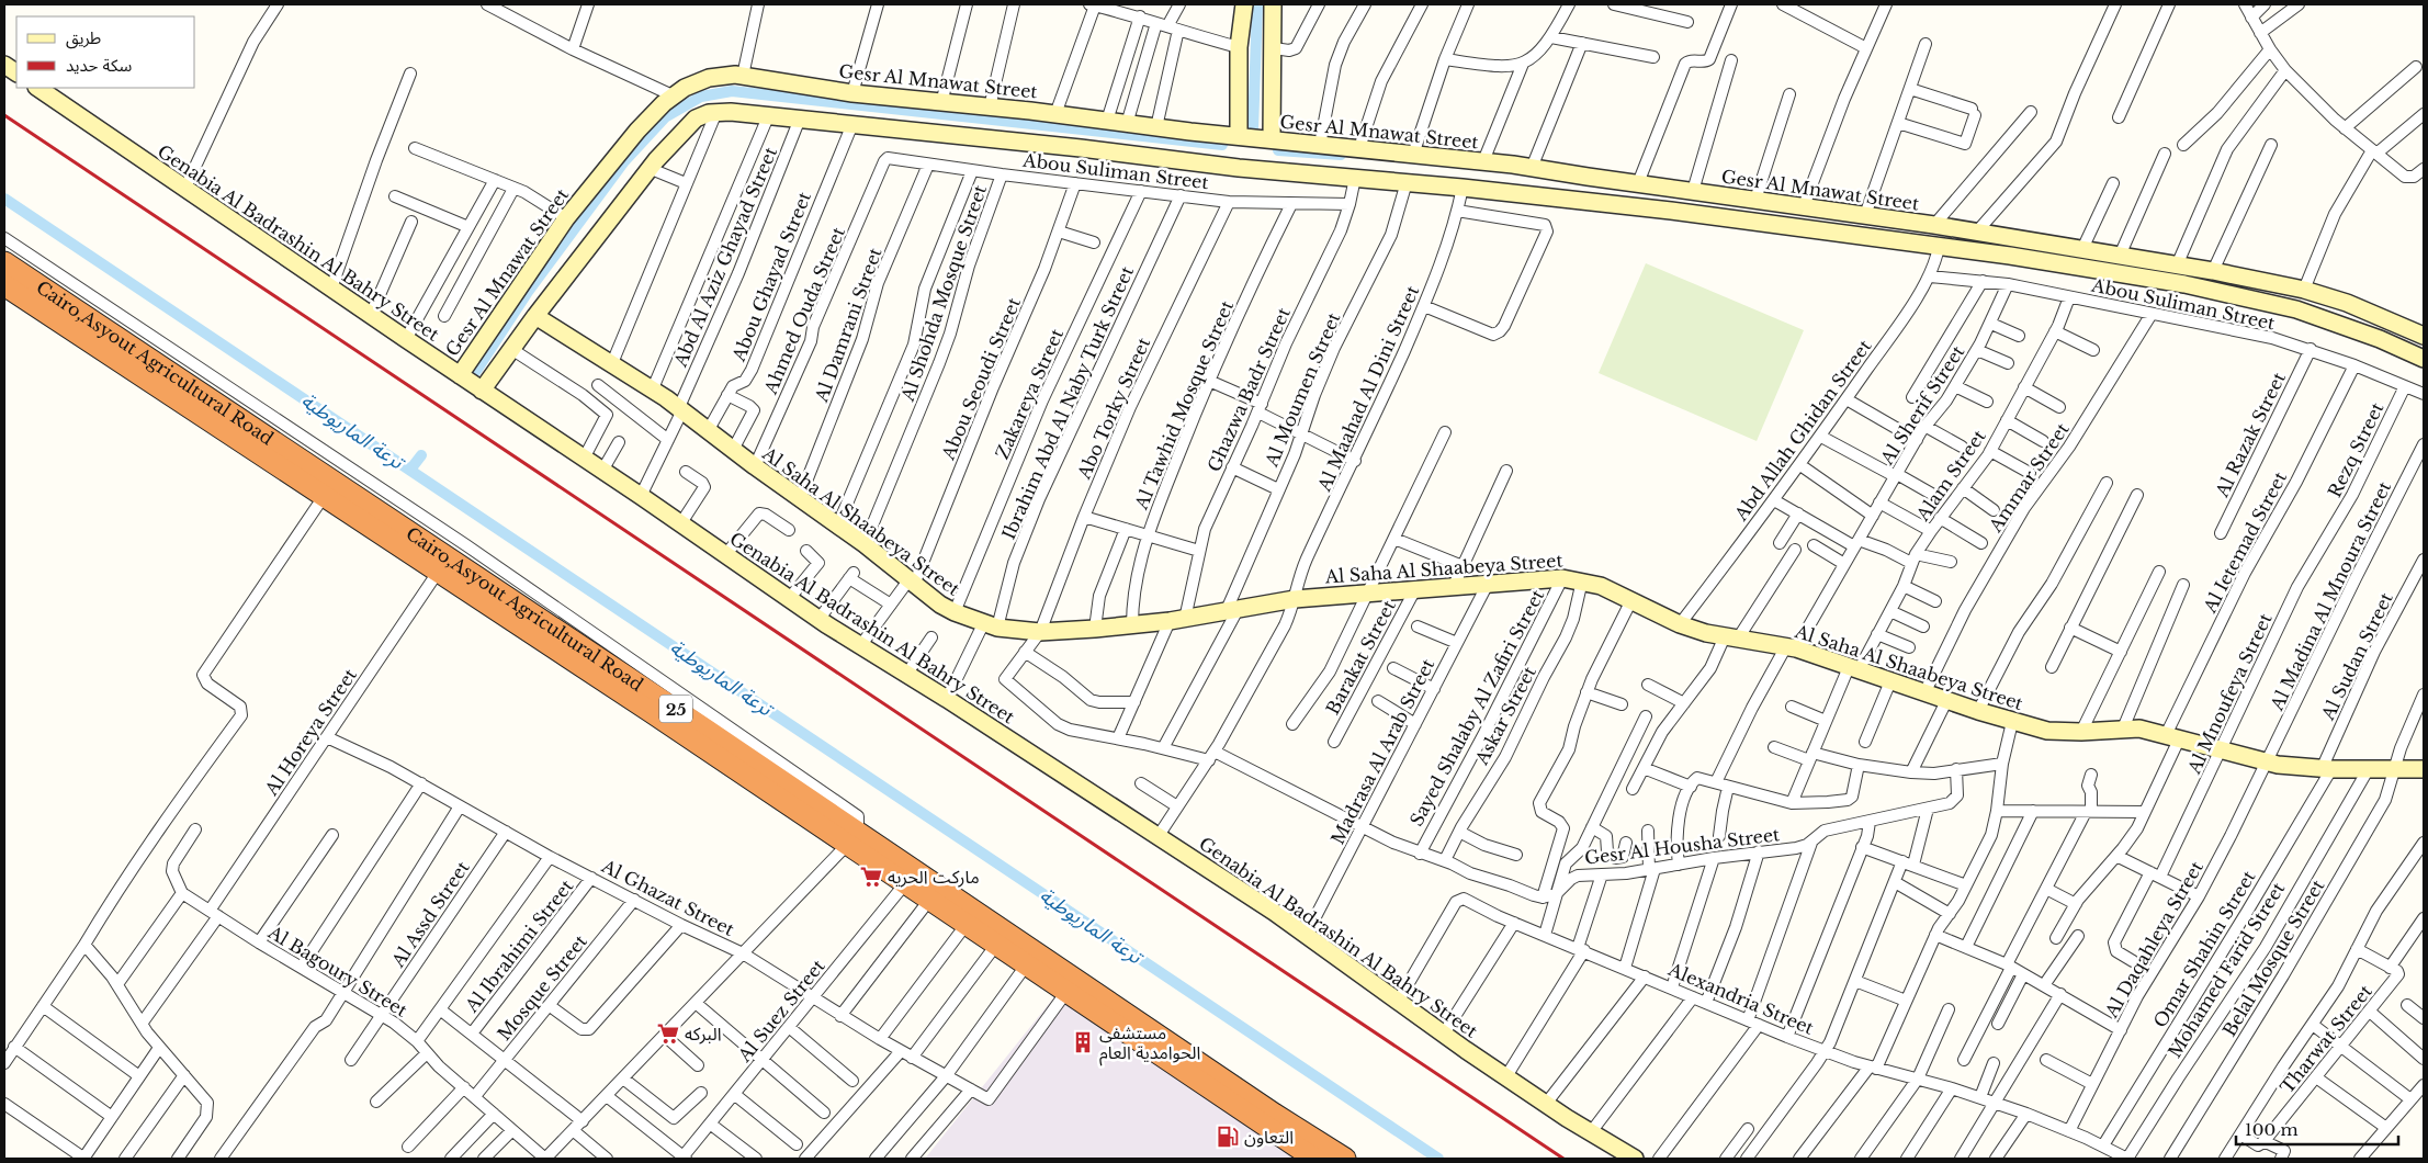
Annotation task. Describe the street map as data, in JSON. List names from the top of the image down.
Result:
{
  "streets": {
    "highway": ["Cairo,Asyout Agricultural Road", "25"],
    "street": [
      "Gesr Al Mnawat Street",
      "Abou Suliman Street",
      "Genabia Al Badrashin Al Bahry Street",
      "Abd Al Aziz Ghayad Street",
      "Abou Ghayad Street",
      "Al Shohda Mosque Street",
      "Ahmed Ouda Street",
      "Al Damrani Street",
      "Abou Seoudi Street",
      "Al Maahad Al Dini Street",
      "Ghazwa Badr Street",
      "Al Moumen Street",
      "Zakareya Street",
      "Ibrahim Abd Al Naby Turk Street",
      "Al Tawhid Mosque Street",
      "Al Sherif Street",
      "Abo Torky Street",
      "Abd Allah Ghidan Street",
      "Al Razak Street",
      "Rezq Street",
      "Alam Street",
      "Ammar Street",
      "Al Saha Al Shaabeya Street",
      "Al Ietemad Street",
      "Al Madina Al Mnoura Street",
      "Al Sudan Street",
      "Barakat Street",
      "Al Mnoufeya Street",
      "Sayed Shalaby Al Zafiri Street",
      "Askar Street",
      "Al Horeya Street",
      "Madrasa Al Arab Street",
      "Gesr Al Housha Street",
      "Al Ghazat Street",
      "Al Assd Street",
      "Al Daqahleya Street",
      "Al Ibrahimi Street",
      "Omar Shahin Street",
      "Belal Mosque Street",
      "Mohamed Farid Street",
      "Al Bagoury Street",
      "Mosque Street",
      "Alexandria Street",
      "Al Suez Street",
      "Tharwat Street"
    ]
  },
  "crossings": [
    ["Gesr Al Mnawat Street", "Genabia Al Badrashin Al Bahry Street"],
    ["Abou Suliman Street", "Al Shohda Mosque Street"],
    ["Abou Suliman Street", "Ahmed Ouda Street"],
    ["Abou Suliman Street", "Al Damrani Street"],
    ["Abou Suliman Street", "Abou Seoudi Street"],
    ["Abou Suliman Street", "Ghazwa Badr Street"],
    ["Abou Suliman Street", "Zakareya Street"],
    ["Abou Suliman Street", "Ibrahim Abd Al Naby Turk Street"],
    ["Abou Suliman Street", "Al Tawhid Mosque Street"],
    ["Abou Suliman Street", "Al Sherif Street"],
    ["Abou Suliman Street", "Abo Torky Street"],
    ["Abou Suliman Street", "Abd Allah Ghidan Street"],
    ["Abou Suliman Street", "Al Razak Street"],
    ["Abou Suliman Street", "Rezq Street"],
    ["Abou Suliman Street", "Alam Street"],
    ["Abou Suliman Street", "Ammar Street"],
    ["Abou Suliman Street", "Al Ietemad Street"],
    ["Genabia Al Badrashin Al Bahry Street", "Abd Al Aziz Ghayad Street"],
    ["Genabia Al Badrashin Al Bahry Street", "Abou Seoudi Street"],
    ["Genabia Al Badrashin Al Bahry Street", "Al Maahad Al Dini Street"],
    ["Genabia Al Badrashin Al Bahry Street", "Ibrahim Abd Al Naby Turk Street"],
    ["Genabia Al Badrashin Al Bahry Street", "Madrasa Al Arab Street"],
    ["Genabia Al Badrashin Al Bahry Street", "Alexandria Street"],
    ["Abd Al Aziz Ghayad Street", "Al Saha Al Shaabeya Street"],
    ["Abou Ghayad Street", "Al Saha Al Shaabeya Street"],
    ["Al Shohda Mosque Street", "Al Saha Al Shaabeya Street"],
    ["Ahmed Ouda Street", "Al Saha Al Shaabeya Street"],
    ["Al Damrani Street", "Al Saha Al Shaabeya Street"],
    ["Cairo,Asyout Agricultural Road", "Al Horeya Street"],
    ["Cairo,Asyout Agricultural Road", "Al Ghazat Street"],
    ["Cairo,Asyout Agricultural Road", "Al Suez Street"],
    ["Abou Seoudi Street", "Al Saha Al Shaabeya Street"],
    ["Al Maahad Al Dini Street", "Al Saha Al Shaabeya Street"],
    ["Ghazwa Badr Street", "Al Saha Al Shaabeya Street"],
    ["Al Moumen Street", "Al Saha Al Shaabeya Street"],
    ["Zakareya Street", "Al Saha Al Shaabeya Street"],
    ["Ibrahim Abd Al Naby Turk Street", "Al Saha Al Shaabeya Street"],
    ["Al Tawhid Mosque Street", "Al Saha Al Shaabeya Street"],
    ["Al Sherif Street", "Al Saha Al Shaabeya Street"],
    ["Abo Torky Street", "Al Saha Al Shaabeya Street"],
    ["Abd Allah Ghidan Street", "Al Saha Al Shaabeya Street"],
    ["Rezq Street", "Al Mnoufeya Street"],
    ["Alam Street", "Al Saha Al Shaabeya Street"],
    ["Ammar Street", "Al Saha Al Shaabeya Street"],
    ["Al Saha Al Shaabeya Street", "Al Ietemad Street"],
    ["Al Saha Al Shaabeya Street", "Al Madina Al Mnoura Street"],
    ["Al Saha Al Shaabeya Street", "Al Sudan Street"],
    ["Al Saha Al Shaabeya Street", "Barakat Street"],
    ["Al Saha Al Shaabeya Street", "Al Mnoufeya Street"],
    ["Al Saha Al Shaabeya Street", "Sayed Shalaby Al Zafiri Street"],
    ["Al Saha Al Shaabeya Street", "Askar Street"],
    ["Al Saha Al Shaabeya Street", "Madrasa Al Arab Street"],
    ["Al Saha Al Shaabeya Street", "Al Daqahleya Street"],
    ["Al Saha Al Shaabeya Street", "Omar Shahin Street"],
    ["Al Saha Al Shaabeya Street", "Belal Mosque Street"],
    ["Al Saha Al Shaabeya Street", "Mohamed Farid Street"],
    ["Al Madina Al Mnoura Street", "Al Daqahleya Street"],
    ["Al Sudan Street", "Omar Shahin Street"],
    ["Al Horeya Street", "Al Ghazat Street"],
    ["Al Horeya Street", "Al Bagoury Street"],
    ["Al Ghazat Street", "Al Assd Street"],
    ["Al Ghazat Street", "Al Ibrahimi Street"],
    ["Al Ghazat Street", "Mosque Street"],
    ["Al Ghazat Street", "Al Suez Street"],
    ["Al Assd Street", "Al Bagoury Street"],
    ["Al Daqahleya Street", "Alexandria Street"],
    ["Omar Shahin Street", "Alexandria Street"],
    ["Mohamed Farid Street", "Alexandria Street"],
    ["Al Bagoury Street", "Mosque Street"]
  ],
  "water": ["ترعة الماريوطية"],
  "places": {
    "supermarket": ["ماركت الحريه", "البركه"],
    "building": ["مستشفى الحوامدية العام"],
    "fuel station": ["التعاون"]
  },
  "legend": ["طريق", "سكة حديد"],
  "scale_bar": "100 m"
}
